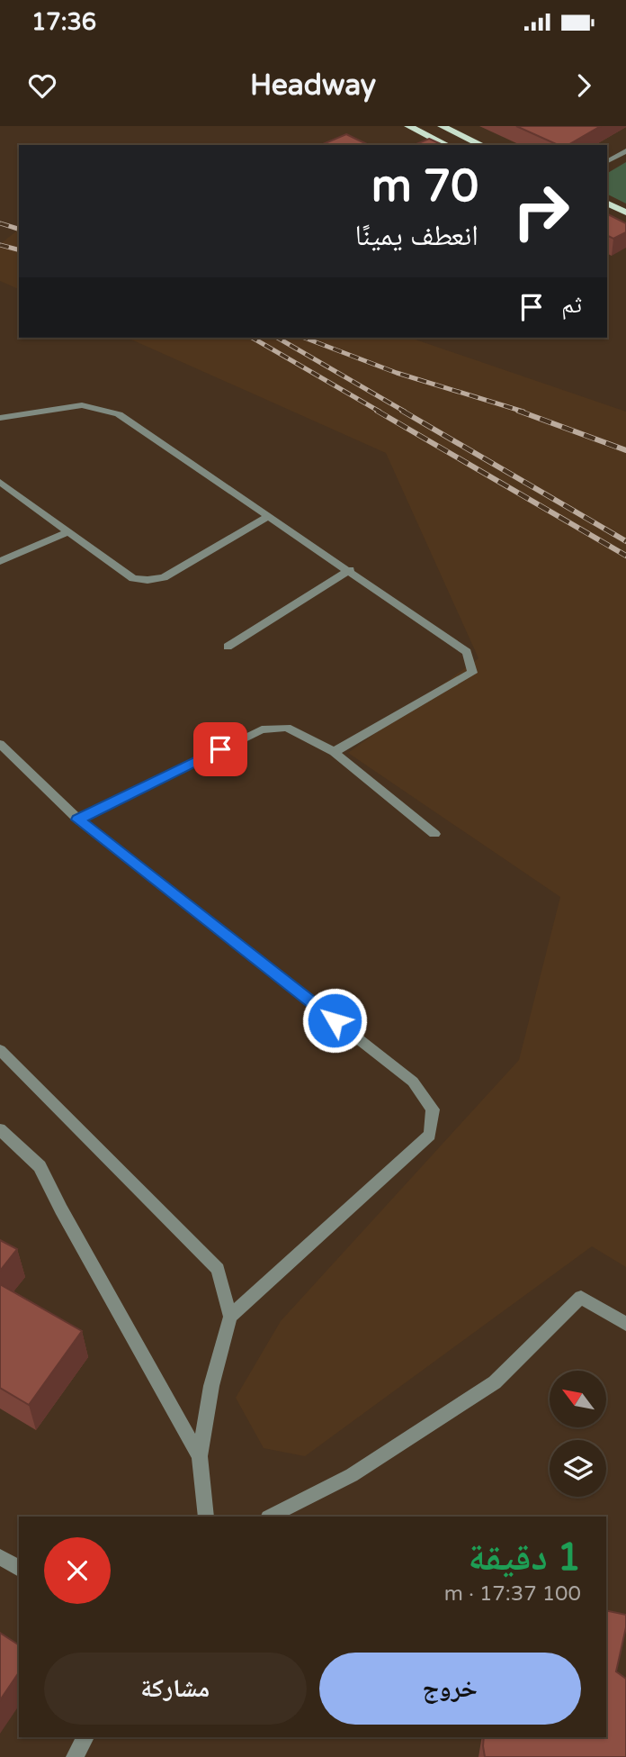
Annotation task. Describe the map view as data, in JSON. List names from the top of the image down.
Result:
{
  "north": "top left",
  "page": {
    "status": "17:36",
    "header": "Headway",
    "turn": ["70 m", "انعطف يمينًا"],
    "then": "ثم",
    "heading": ["1 دقيقة", "100 m · 17:37"],
    "buttons": ["خروج", "مشاركة"]
  }
}
